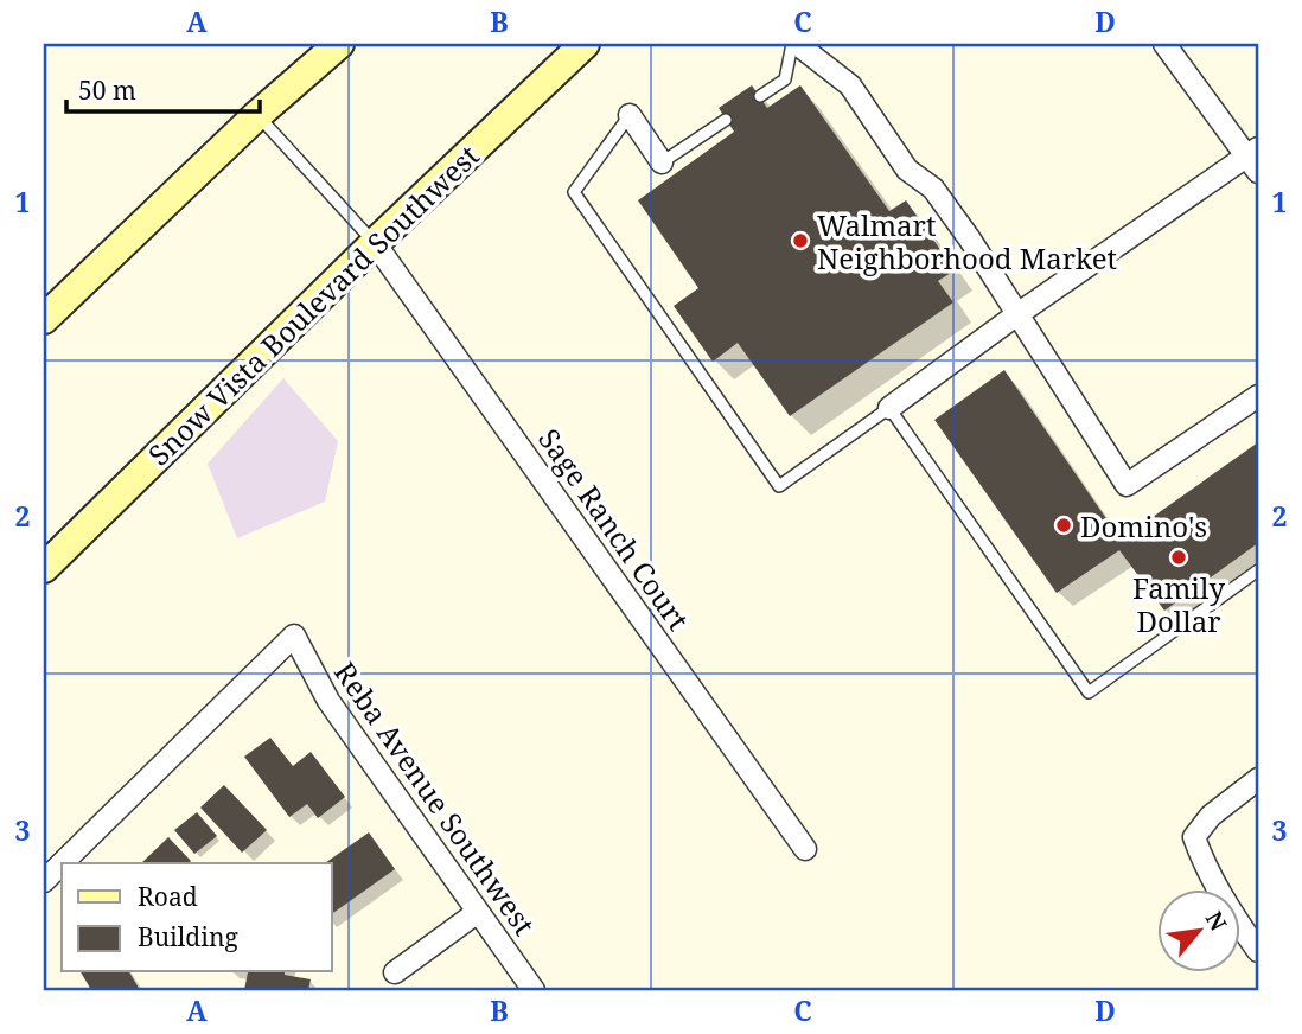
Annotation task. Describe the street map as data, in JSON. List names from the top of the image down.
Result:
{
  "streets": {
    "main road": ["Snow Vista Boulevard Southwest"],
    "street": ["Sage Ranch Court", "Reba Avenue Southwest"]
  },
  "crossings": [
    ["Snow Vista Boulevard Southwest", "Sage Ranch Court"]
  ],
  "places": ["Walmart Neighborhood Market", "Domino's", "Family Dollar"],
  "legend": ["Road", "Building"],
  "scale_bar": "50 m",
  "north": "top right",
  "grid": {
    "columns": [
      "A",
      "B",
      "C",
      "D"
    ],
    "rows": ["1", "2", "3"]
  }
}
